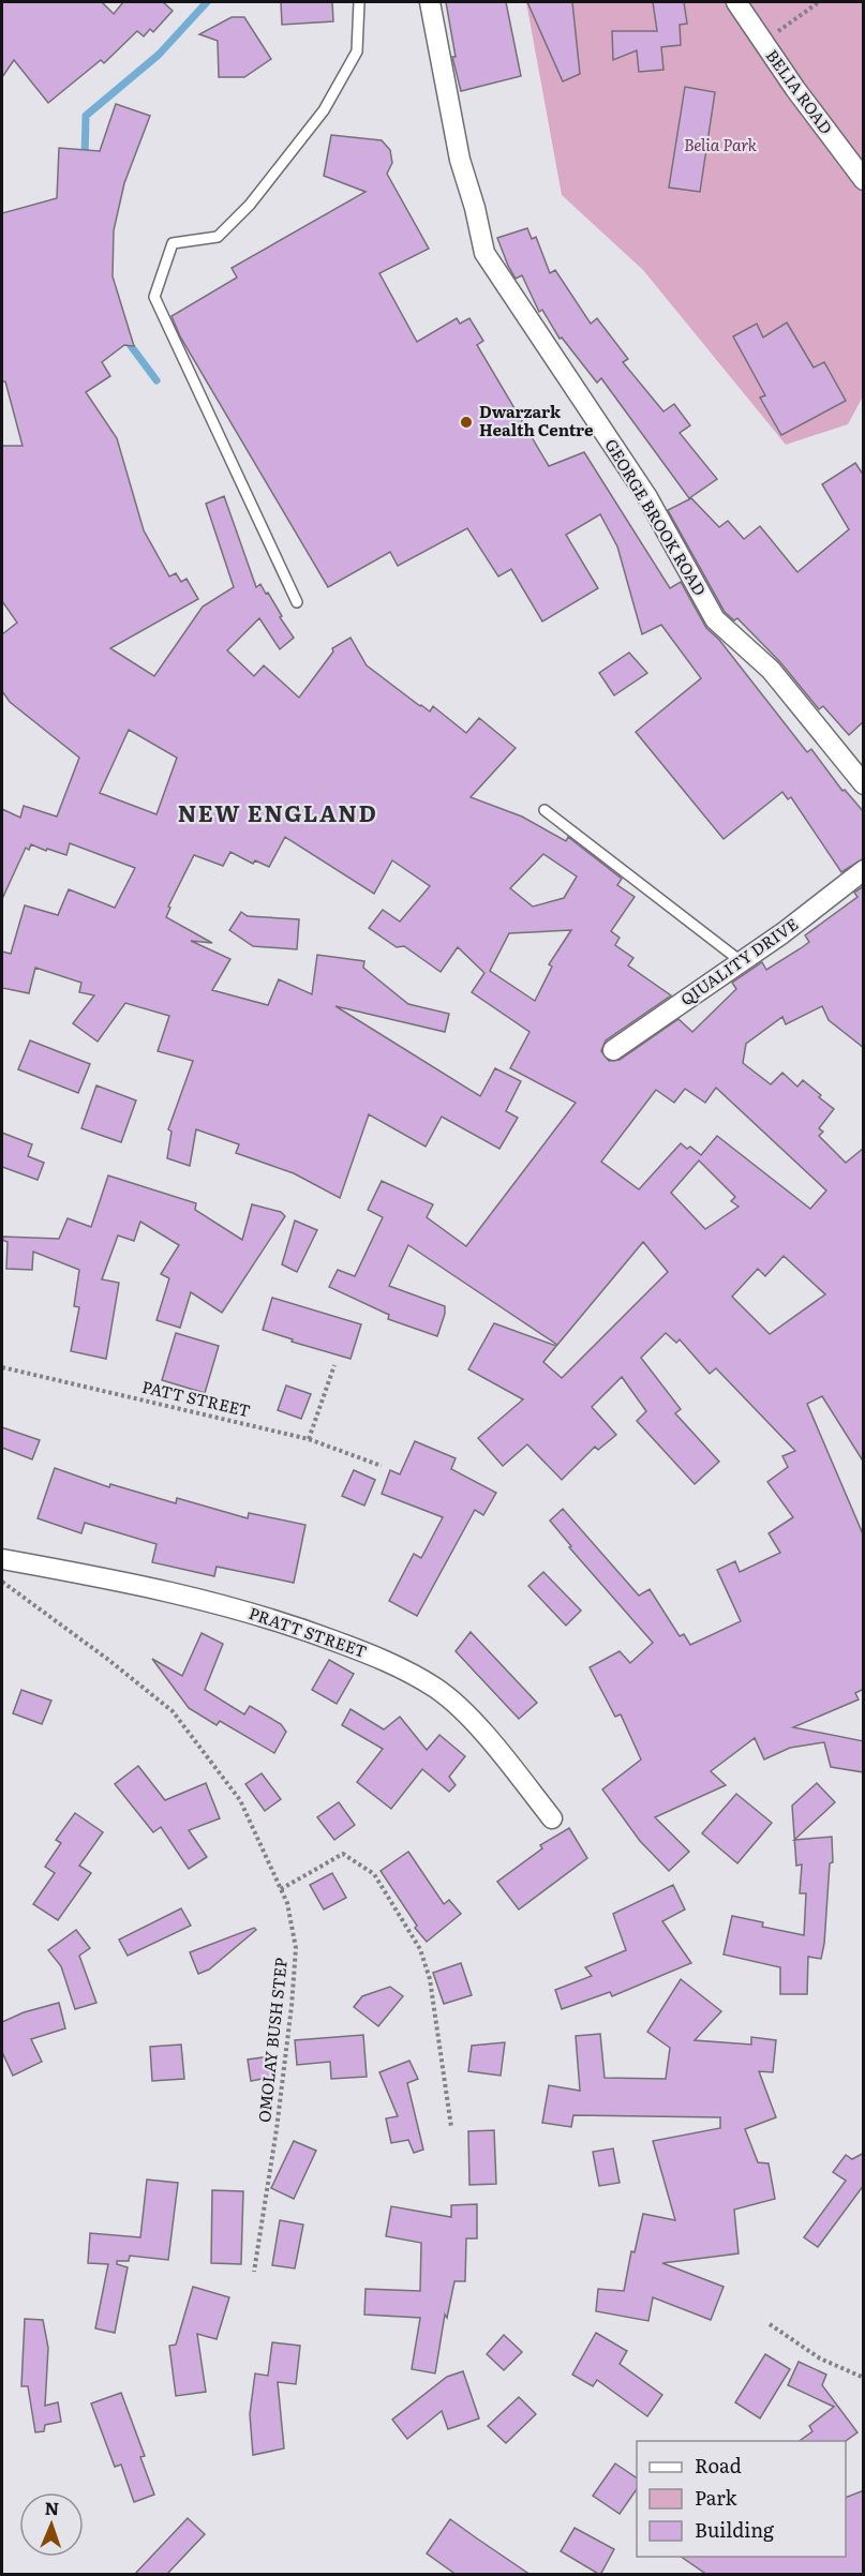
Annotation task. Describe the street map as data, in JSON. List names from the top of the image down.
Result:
{
  "streets": {
    "street": [
      "BELIA ROAD",
      "GEORGE BROOK ROAD",
      "QIUALITY DRIVE",
      "PRATT STREET"
    ],
    "path": ["PATT STREET", "OMOLAY BUSH STEP"]
  },
  "districts": ["NEW ENGLAND"],
  "parks": ["Belia Park"],
  "places": ["Dwarzark Health Centre"],
  "legend": ["Road", "Park", "Building"],
  "north": "top"
}
